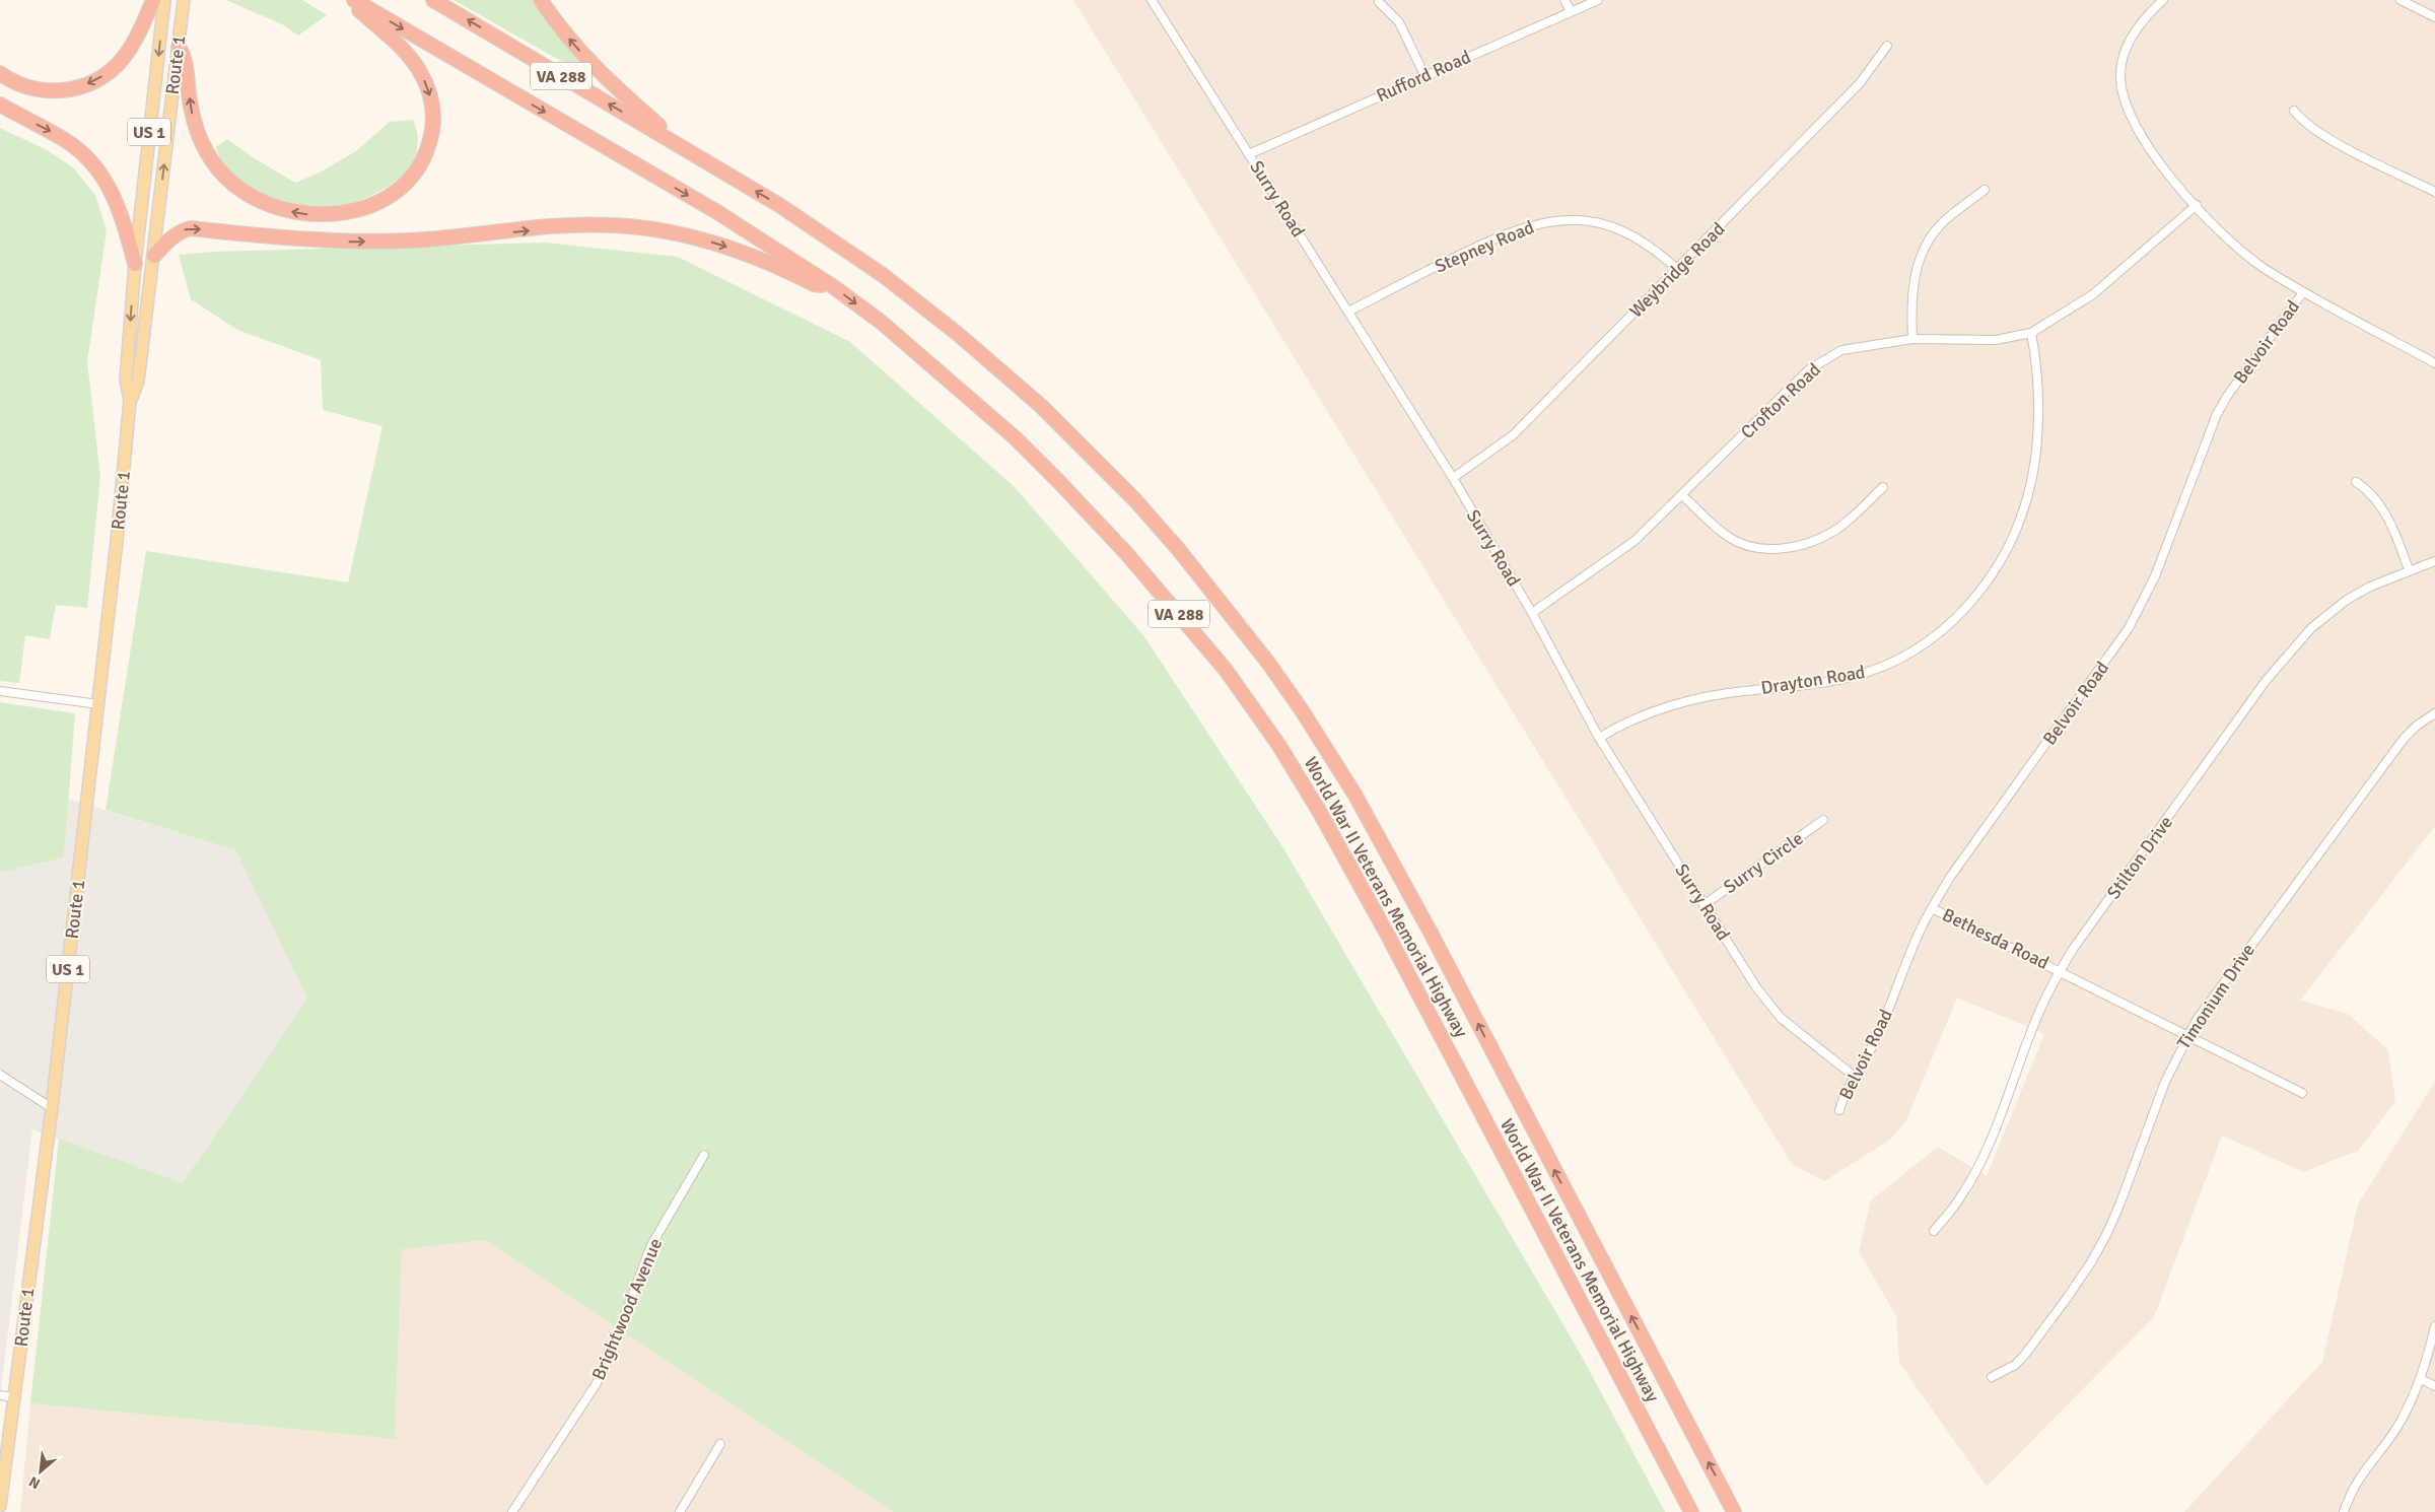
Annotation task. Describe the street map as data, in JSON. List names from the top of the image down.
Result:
{
  "streets": {
    "highway": ["VA 288", "World War II Veterans Memorial Highway"],
    "main road": ["Route 1", "US 1"],
    "street": [
      "Rufford Road",
      "Surry Road",
      "Stepney Road",
      "Weybridge Road",
      "Belvoir Road",
      "Crofton Road",
      "Drayton Road",
      "Stilton Drive",
      "Surry Circle",
      "Bethesda Road",
      "Timonium Drive",
      "Brightwood Avenue"
    ]
  },
  "crossings": [
    ["Rufford Road", "Surry Road"],
    ["Surry Road", "Stepney Road"],
    ["Surry Road", "Weybridge Road"],
    ["Surry Road", "Belvoir Road"],
    ["Surry Road", "Crofton Road"],
    ["Surry Road", "Drayton Road"],
    ["Surry Road", "Surry Circle"],
    ["Stepney Road", "Weybridge Road"],
    ["Belvoir Road", "Bethesda Road"],
    ["Crofton Road", "Drayton Road"],
    ["Stilton Drive", "Bethesda Road"],
    ["Bethesda Road", "Timonium Drive"]
  ],
  "north": "bottom left"
}
